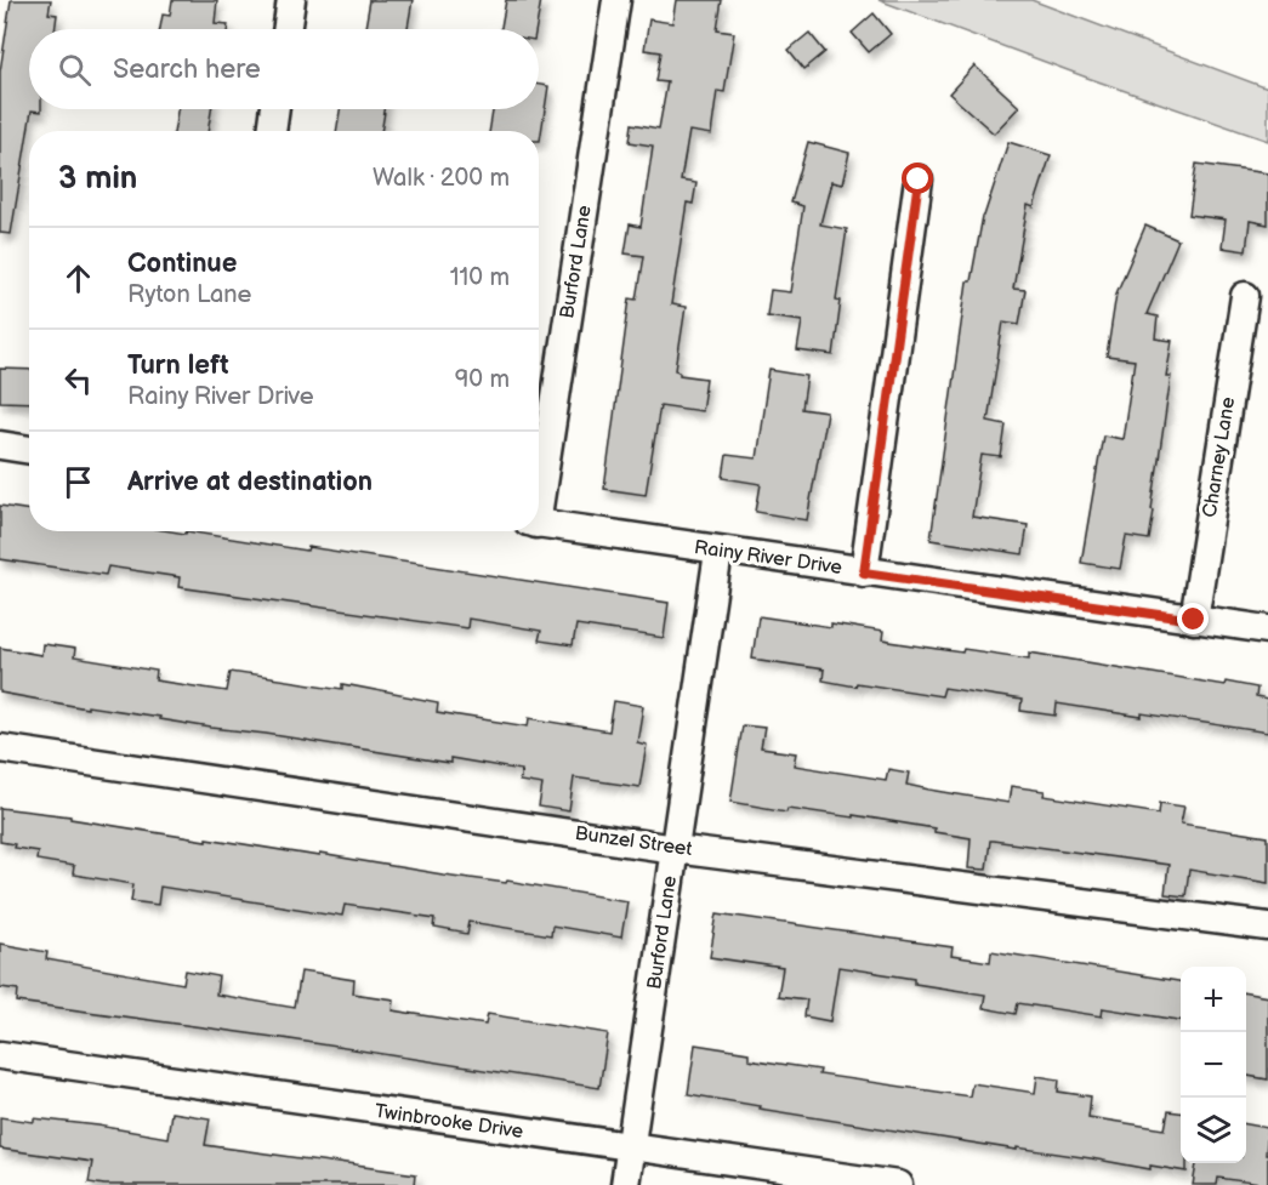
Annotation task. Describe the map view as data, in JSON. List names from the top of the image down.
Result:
{
  "streets": {
    "street": [
      "Burford Lane",
      "Charney Lane",
      "Rainy River Drive",
      "Bunzel Street",
      "Twinbrooke Drive"
    ]
  },
  "crossings": [
    ["Burford Lane", "Rainy River Drive"],
    ["Burford Lane", "Bunzel Street"],
    ["Burford Lane", "Twinbrooke Drive"],
    ["Charney Lane", "Rainy River Drive"]
  ],
  "page": {
    "search": "Search here",
    "heading": ["3 min", "Walk · 200 m"],
    "list": [
      ["Continue", "Ryton Lane", "110 m"],
      ["Turn left", "Rainy River Drive", "90 m"],
      "Arrive at destination"
    ],
    "map_buttons": ["+", "−"]
  }
}
